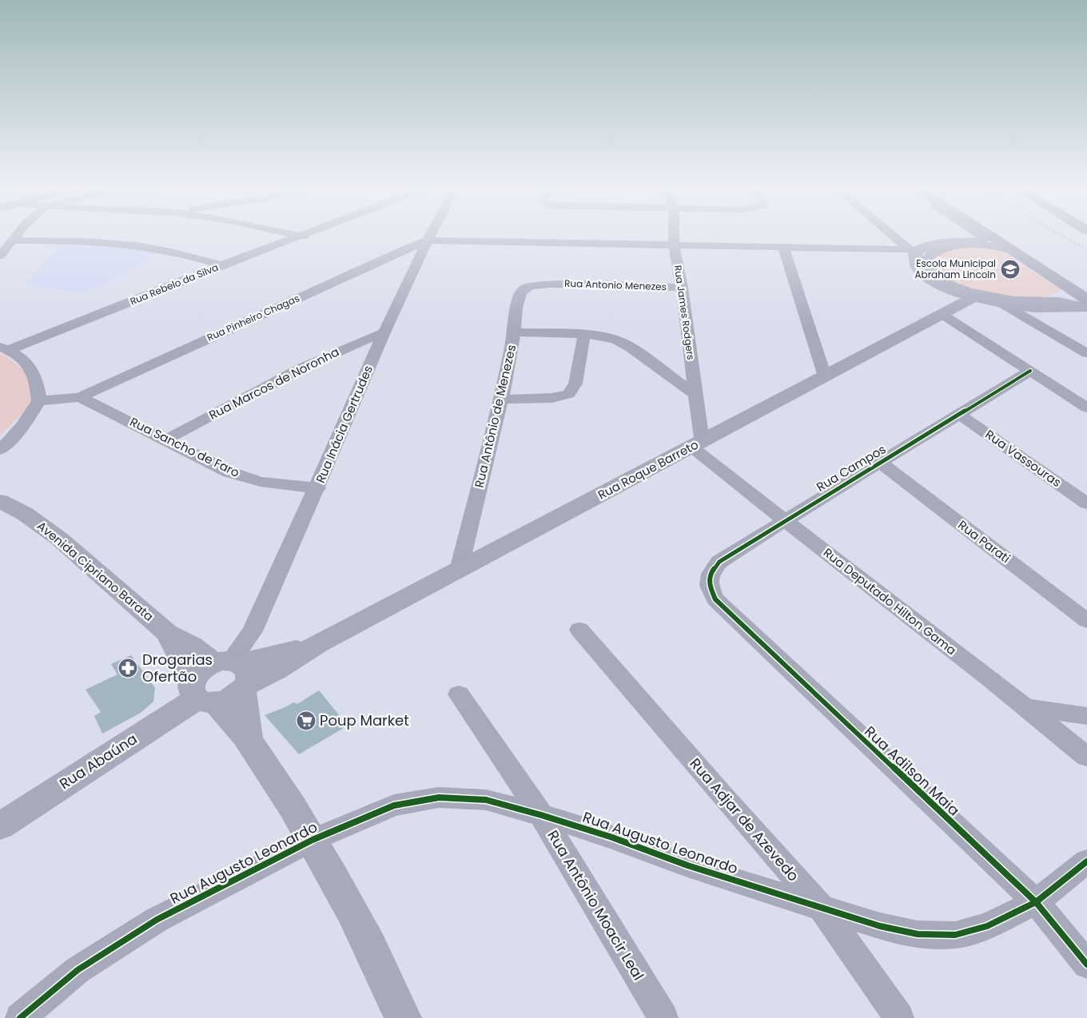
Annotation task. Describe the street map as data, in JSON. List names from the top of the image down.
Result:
{
  "streets": {
    "street": [
      "Rua Rebelo da Silva",
      "Rua Antonio Menezes",
      "Rua James Rodgers",
      "Rua Pinheiro Chagas",
      "Rua Marcos de Noronha",
      "Rua Antônio de Menezes",
      "Rua Inácia Gertrudes",
      "Rua Sancho de Faro",
      "Rua Vassouras",
      "Rua Campos",
      "Rua Roque Barreto",
      "Rua Parati",
      "Avenida Cipriano Barata",
      "Rua Deputado Hilton Gama",
      "Rua Abaúna",
      "Rua Adilson Maia",
      "Rua Adjar de Azevedo",
      "Rua Augusto Leonardo",
      "Rua Antônio Moacir Leal"
    ]
  },
  "crossings": [
    ["Rua Antonio Menezes", "Rua James Rodgers"],
    ["Rua Antonio Menezes", "Rua Antônio de Menezes"],
    ["Rua James Rodgers", "Rua Roque Barreto"],
    ["Rua James Rodgers", "Rua Deputado Hilton Gama"],
    ["Rua Pinheiro Chagas", "Rua Inácia Gertrudes"],
    ["Rua Pinheiro Chagas", "Rua Sancho de Faro"],
    ["Rua Marcos de Noronha", "Rua Inácia Gertrudes"],
    ["Rua Marcos de Noronha", "Rua Sancho de Faro"],
    ["Rua Antônio de Menezes", "Rua Roque Barreto"],
    ["Rua Inácia Gertrudes", "Rua Sancho de Faro"],
    ["Rua Inácia Gertrudes", "Rua Roque Barreto"],
    ["Rua Inácia Gertrudes", "Avenida Cipriano Barata"],
    ["Rua Vassouras", "Rua Campos"],
    ["Rua Campos", "Rua Parati"],
    ["Rua Campos", "Rua Deputado Hilton Gama"],
    ["Rua Campos", "Rua Adilson Maia"],
    ["Rua Roque Barreto", "Avenida Cipriano Barata"],
    ["Rua Roque Barreto", "Rua Deputado Hilton Gama"],
    ["Avenida Cipriano Barata", "Rua Abaúna"],
    ["Avenida Cipriano Barata", "Rua Augusto Leonardo"],
    ["Rua Adilson Maia", "Rua Augusto Leonardo"],
    ["Rua Adjar de Azevedo", "Rua Augusto Leonardo"],
    ["Rua Augusto Leonardo", "Rua Antônio Moacir Leal"]
  ],
  "places": {
    "school or university": ["Escola Municipal Abraham Lincoln"],
    "pharmacy": ["Drogarias Ofertão"],
    "supermarket": ["Poup Market"]
  }
}
